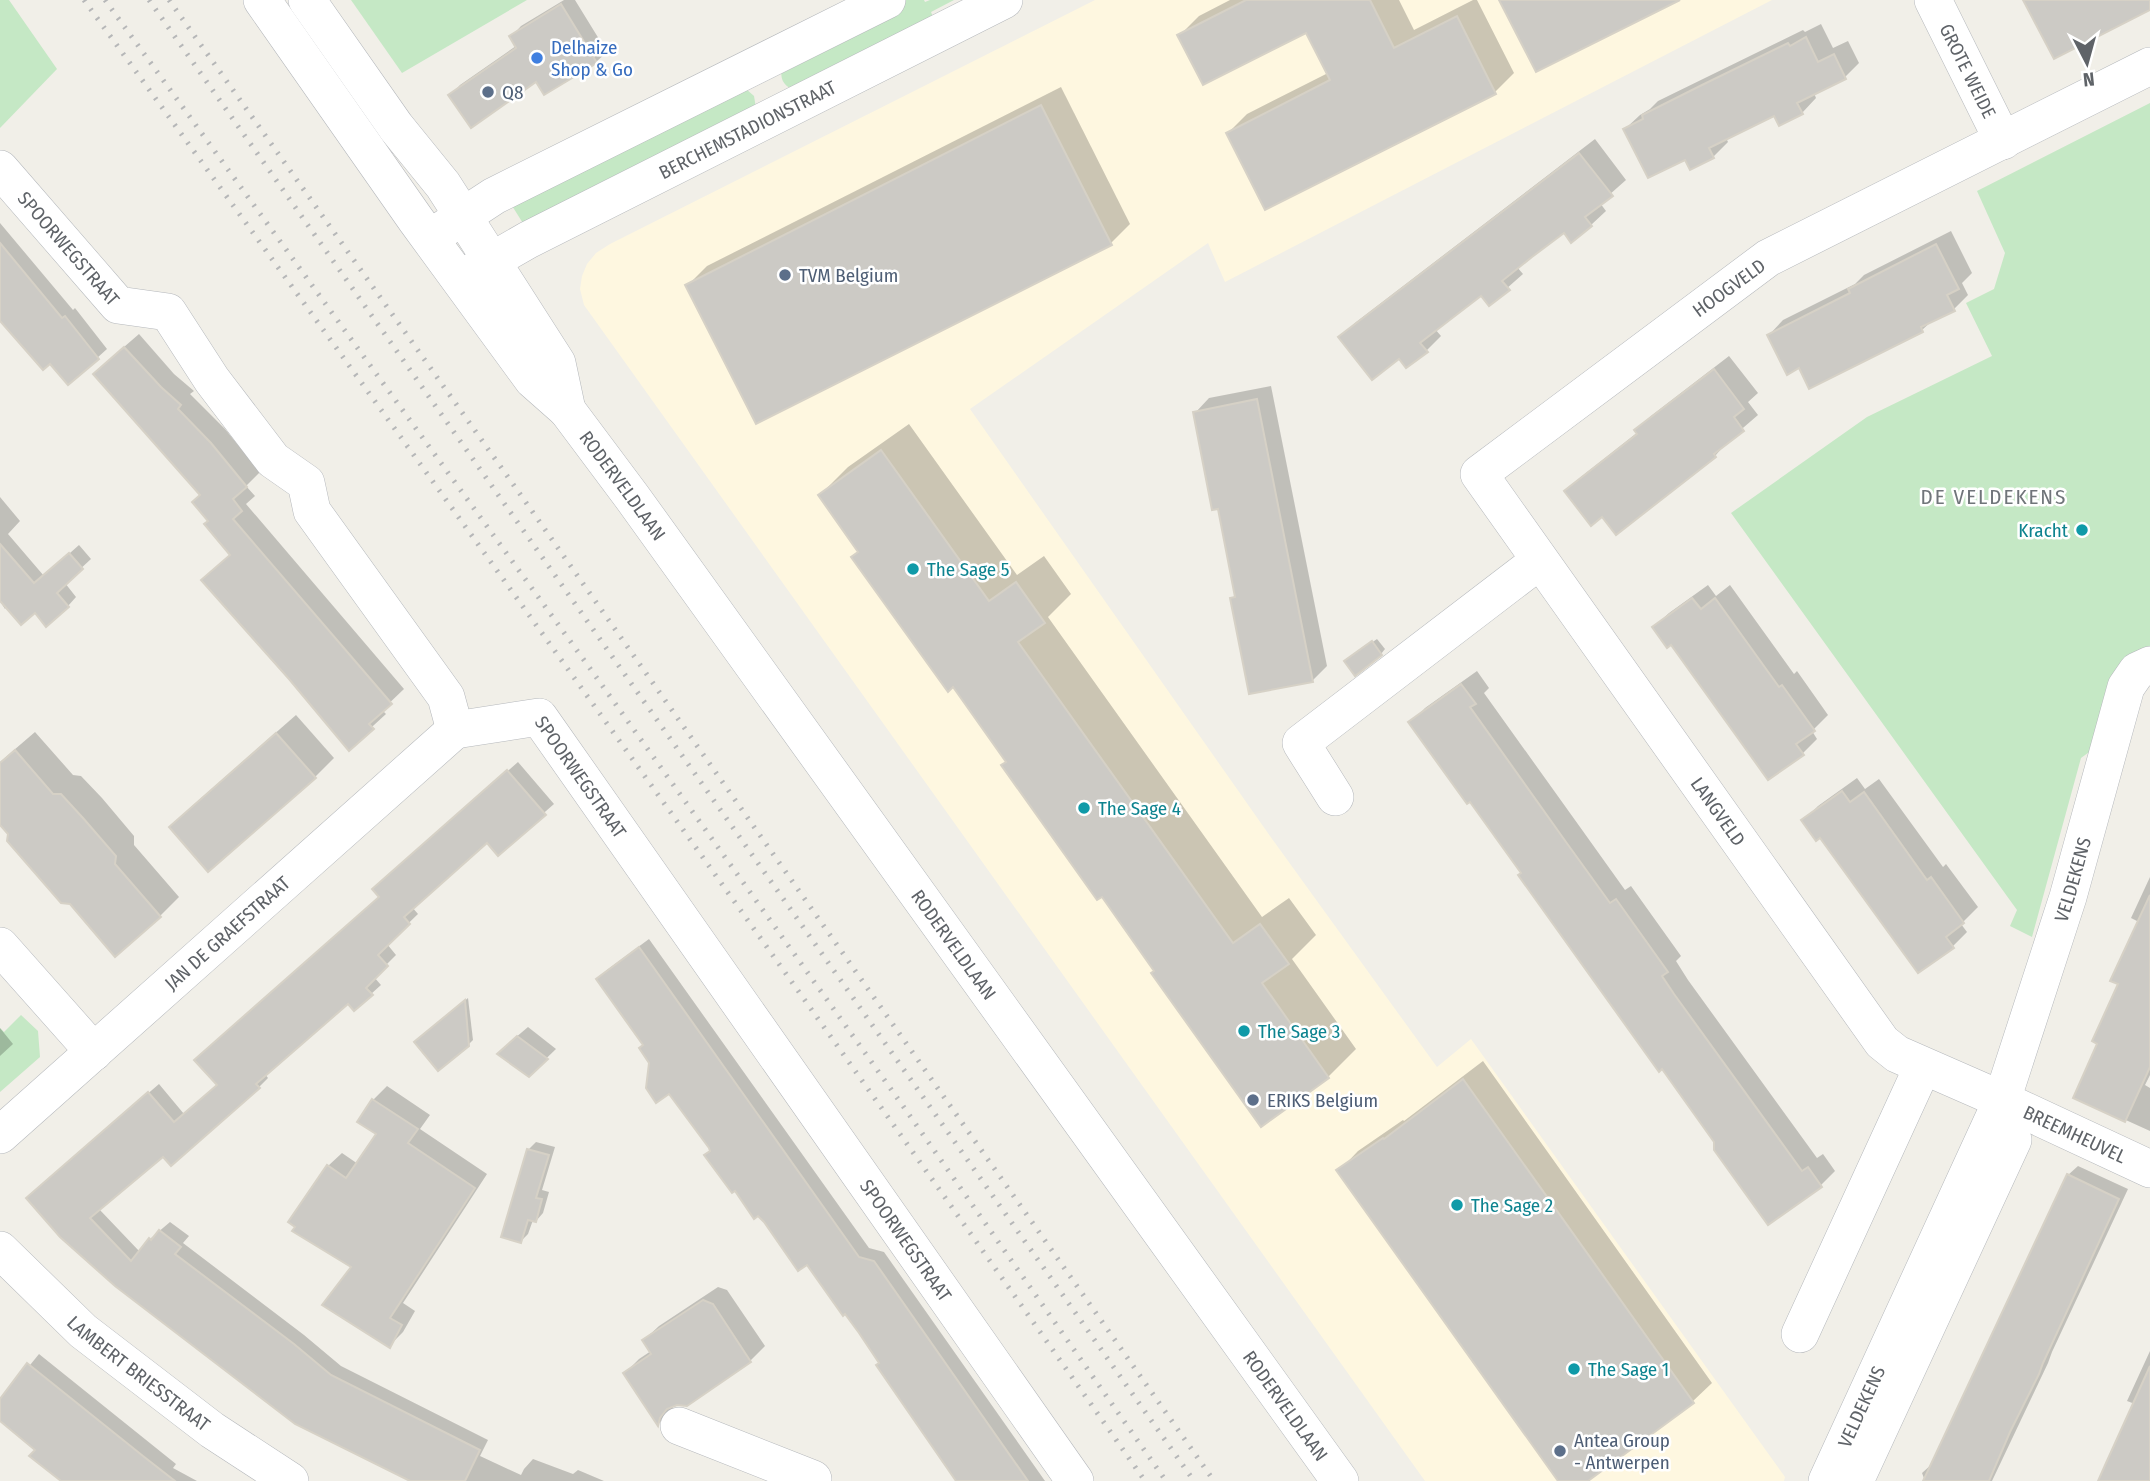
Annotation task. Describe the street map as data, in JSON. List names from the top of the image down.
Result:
{
  "streets": {
    "street": [
      "GROTE WEIDE",
      "BERCHEMSTADIONSTRAAT",
      "SPOORWEGSTRAAT",
      "HOOGVELD",
      "RODERVELDLAAN",
      "LANGVELD",
      "VELDEKENS",
      "JAN DE GRAEFSTRAAT",
      "BREEMHEUVEL",
      "LAMBERT BRIESSTRAAT"
    ]
  },
  "crossings": [
    ["GROTE WEIDE", "HOOGVELD"],
    ["BERCHEMSTADIONSTRAAT", "RODERVELDLAAN"],
    ["SPOORWEGSTRAAT", "JAN DE GRAEFSTRAAT"],
    ["HOOGVELD", "LANGVELD"],
    ["LANGVELD", "VELDEKENS"],
    ["LANGVELD", "BREEMHEUVEL"],
    ["VELDEKENS", "BREEMHEUVEL"]
  ],
  "districts": ["DE VELDEKENS"],
  "places": [
    "Delhaize Shop & Go",
    "Q8",
    "TVM Belgium",
    "Kracht",
    "The Sage 5",
    "The Sage 4",
    "The Sage 3",
    "ERIKS Belgium",
    "The Sage 2",
    "The Sage 1",
    "Antea Group - Antwerpen"
  ],
  "north": "bottom"
}
